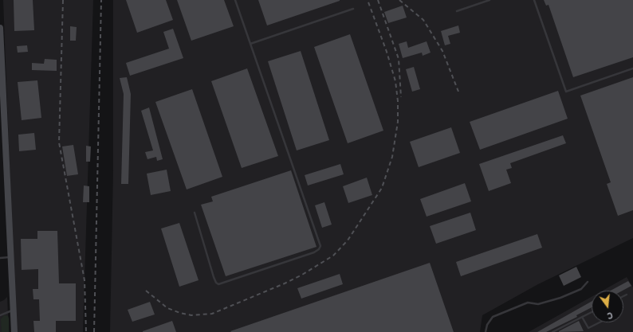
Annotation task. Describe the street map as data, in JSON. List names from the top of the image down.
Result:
{
  "north": "bottom"
}
